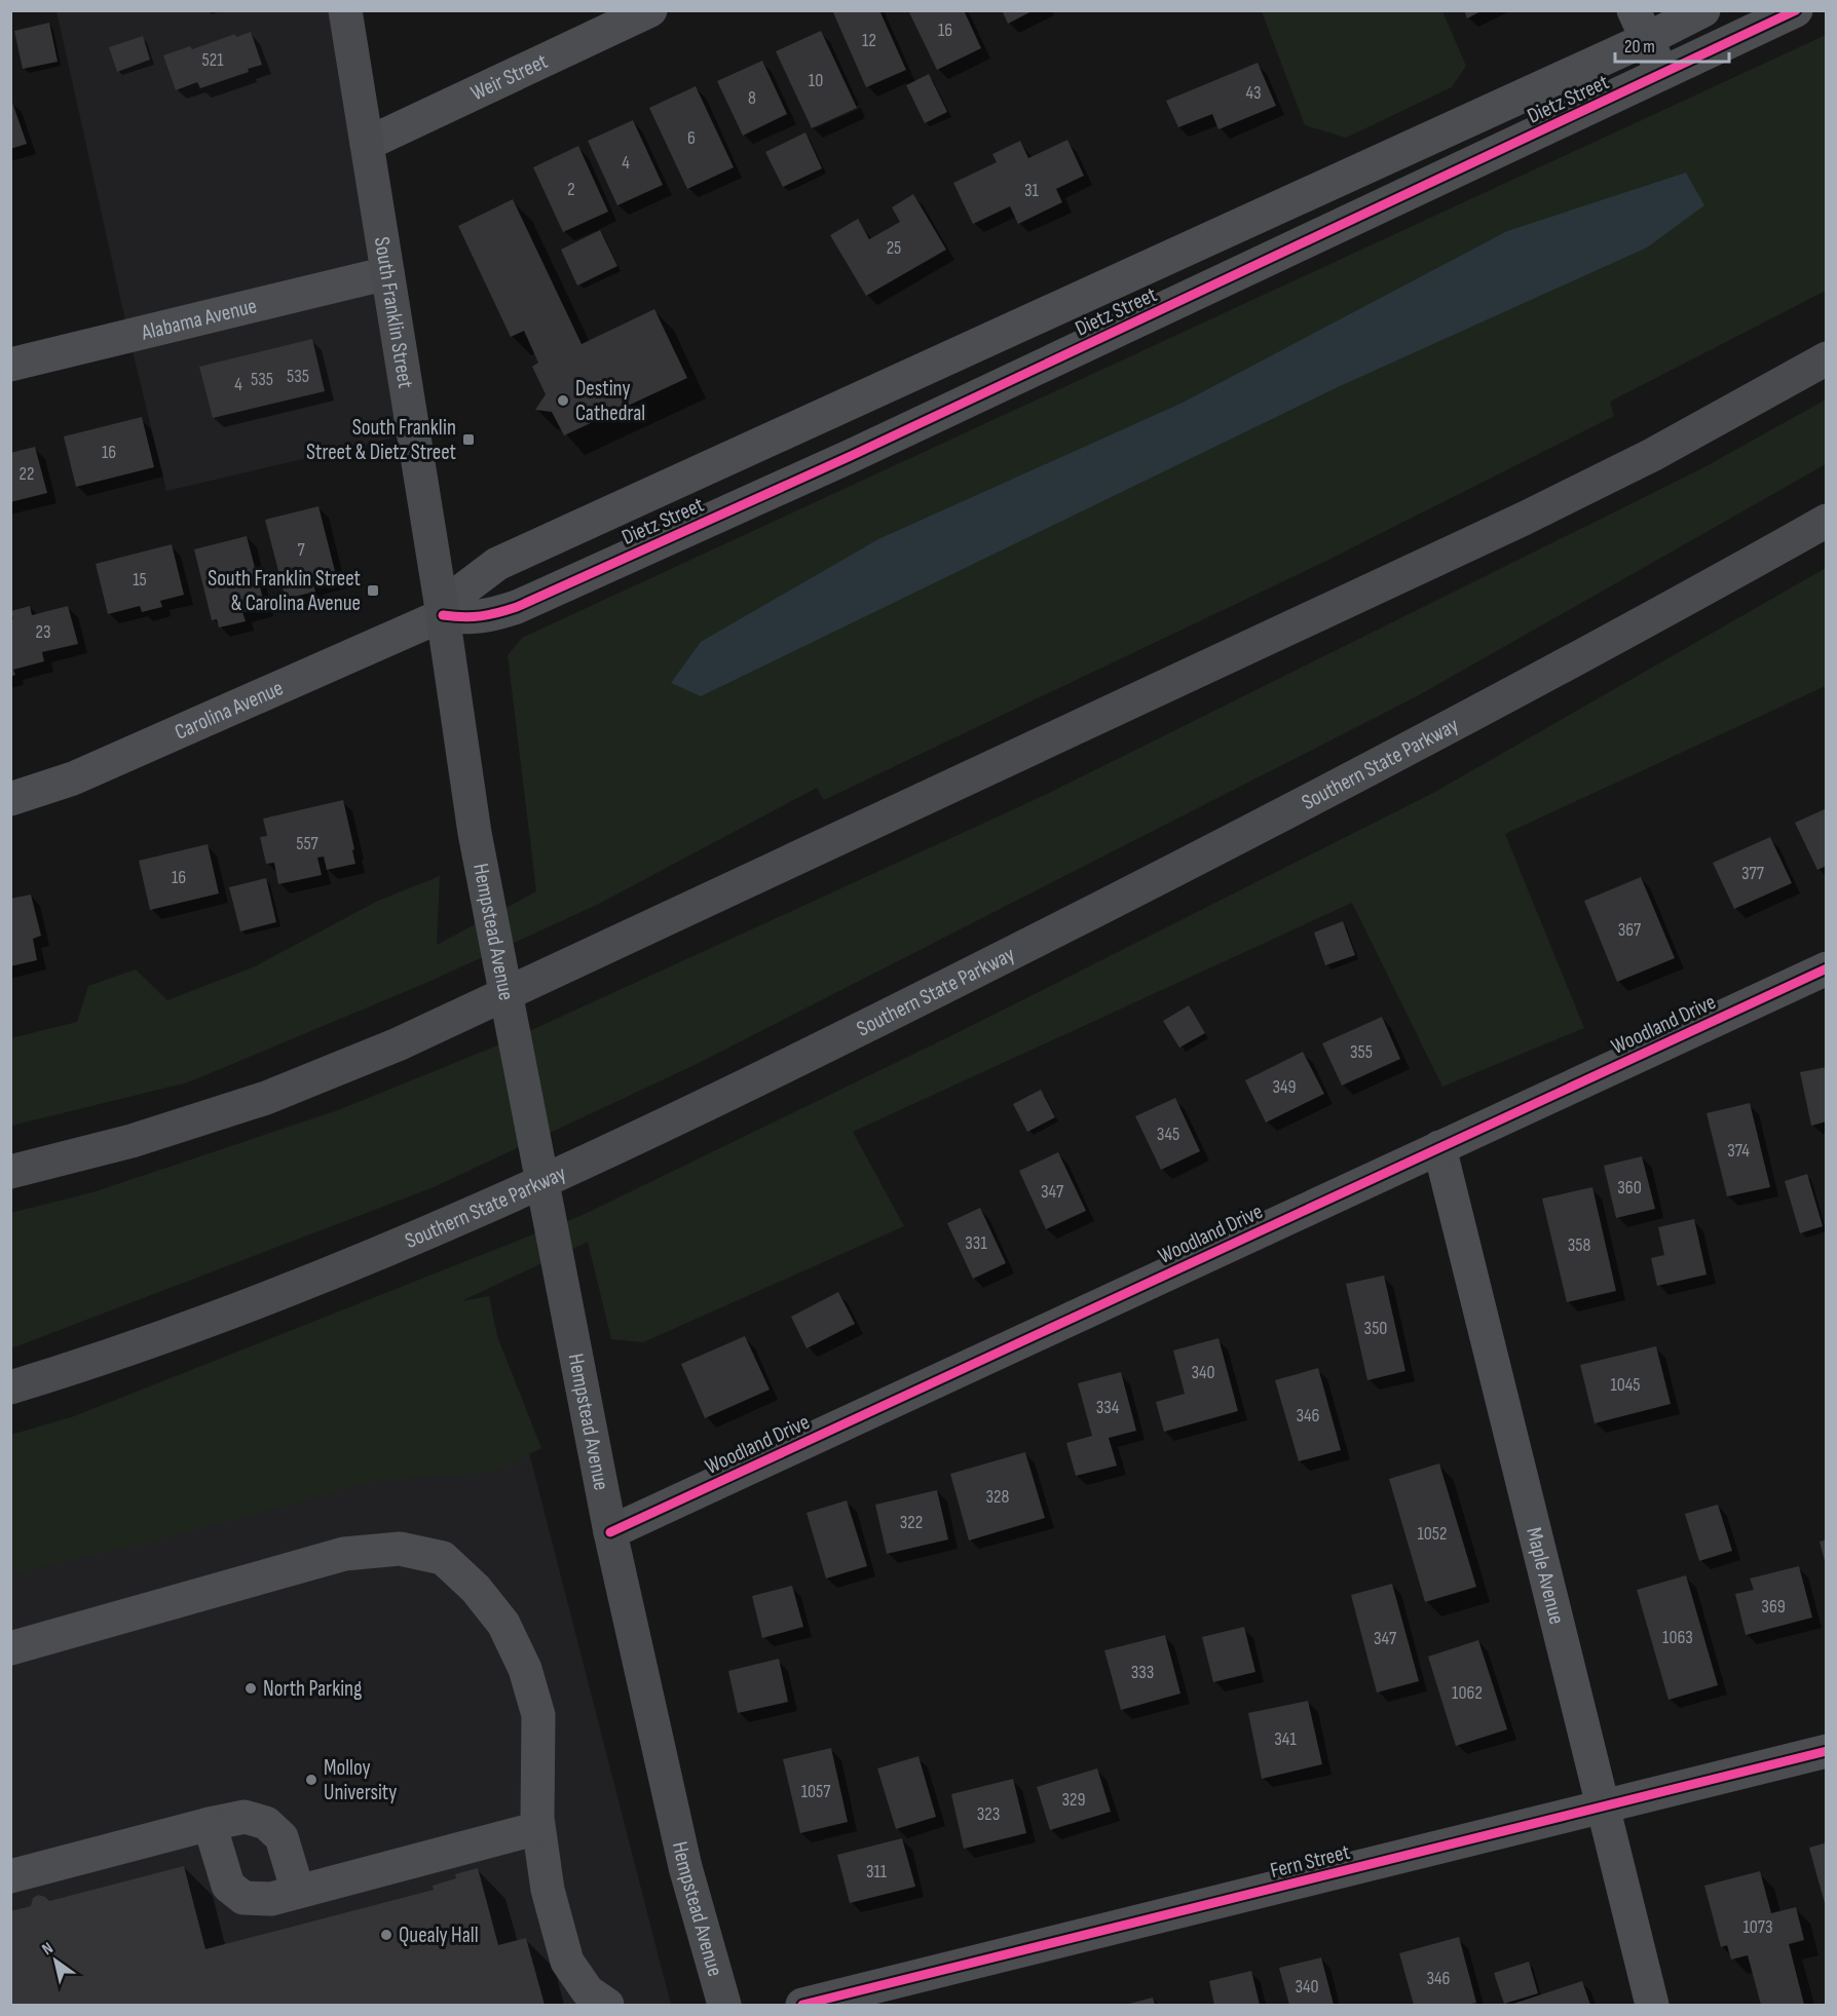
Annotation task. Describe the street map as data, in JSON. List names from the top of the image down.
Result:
{
  "streets": {
    "highway": ["Southern State Parkway"],
    "main road": ["South Franklin Street", "Hempstead Avenue"],
    "street": [
      "Weir Street",
      "Dietz Street",
      "Alabama Avenue",
      "Carolina Avenue",
      "Woodland Drive",
      "Maple Avenue",
      "Fern Street"
    ]
  },
  "crossings": [
    ["Weir Street", "South Franklin Street"],
    ["Dietz Street", "South Franklin Street"],
    ["Dietz Street", "Carolina Avenue"],
    ["South Franklin Street", "Alabama Avenue"],
    ["South Franklin Street", "Carolina Avenue"],
    ["South Franklin Street", "Hempstead Avenue"],
    ["Hempstead Avenue", "Woodland Drive"],
    ["Woodland Drive", "Maple Avenue"],
    ["Maple Avenue", "Fern Street"]
  ],
  "places": {
    "other": [
      "Destiny Cathedral",
      "North Parking",
      "Molloy University",
      "Quealy Hall"
    ],
    "transit": ["South Franklin Street & Dietz Street", "South Franklin Street & Carolina Avenue"]
  },
  "house_numbers": [
    "16",
    "12",
    "521",
    "10",
    "43",
    "8",
    "6",
    "4",
    "2",
    "31",
    "25",
    "535",
    "535",
    "4",
    "16",
    "22",
    "7",
    "15",
    "23",
    "557",
    "377",
    "16",
    "367",
    "355",
    "349",
    "345",
    "374",
    "360",
    "347",
    "331",
    "358",
    "350",
    "340",
    "1045",
    "334",
    "346",
    "328",
    "322",
    "1052",
    "369",
    "1063",
    "347",
    "333",
    "1062",
    "341",
    "1057",
    "329",
    "323",
    "311",
    "1073",
    "346",
    "340"
  ],
  "scale_bar": "20 m",
  "north": "top left"
}
